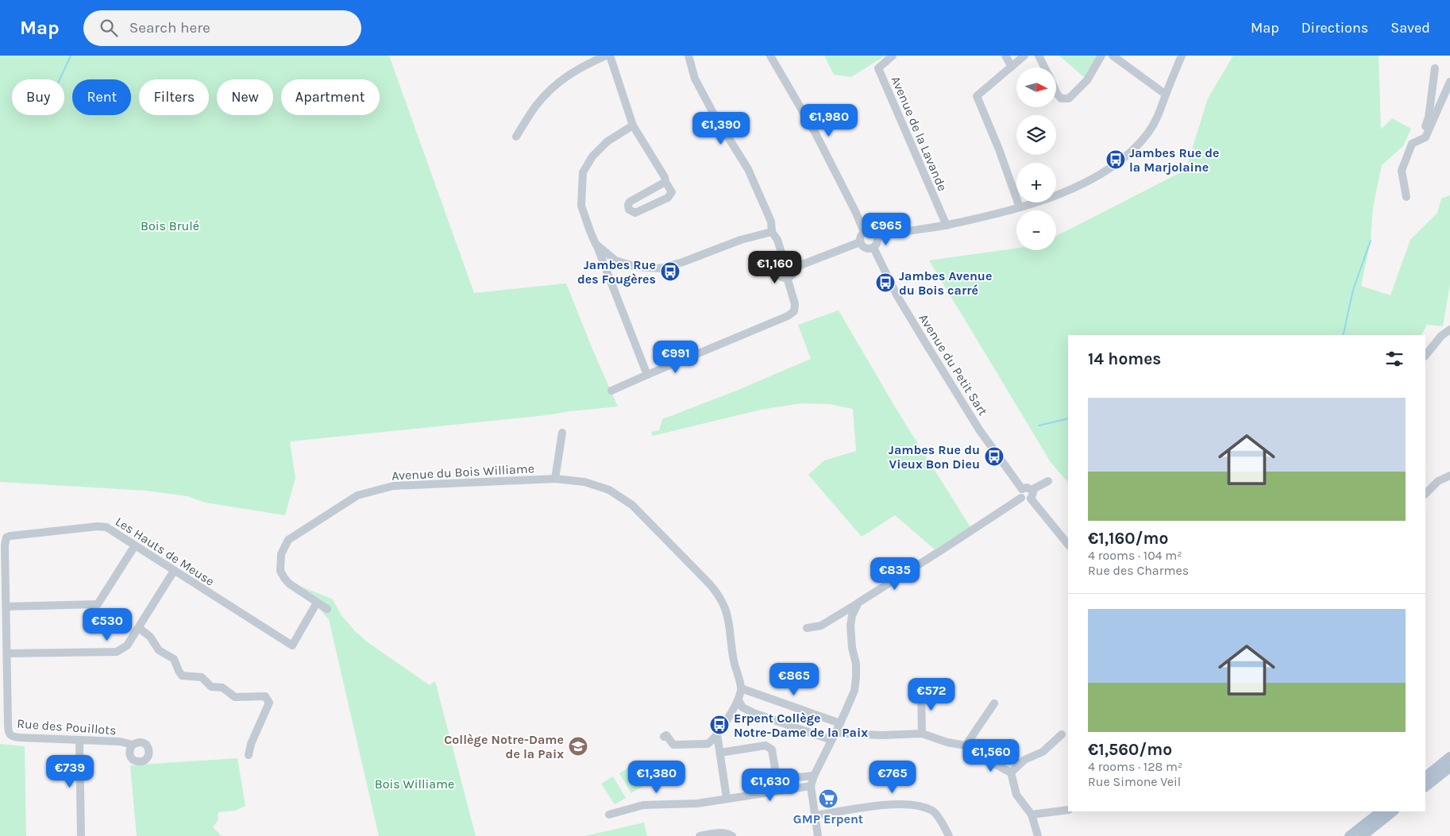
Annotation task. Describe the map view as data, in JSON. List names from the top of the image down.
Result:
{
  "streets": {
    "street": [
      "Avenue de la Lavande",
      "Avenue du Petit Sart",
      "Avenue du Bois Williame",
      "Les Hauts de Meuse",
      "Rue des Pouillots"
    ]
  },
  "crossings": [
    ["Avenue du Bois Williame", "Les Hauts de Meuse"],
    ["Les Hauts de Meuse", "Rue des Pouillots"]
  ],
  "parks": ["Bois Brulé", "Bois Williame"],
  "places": {
    "bus stop": [
      "Jambes Rue de la Marjolaine",
      "Jambes Rue des Fougères",
      "Jambes Avenue du Bois carré",
      "Jambes Rue du Vieux Bon Dieu",
      "Erpent Collège Notre-Dame de la Paix"
    ],
    "school or university": ["Collège Notre-Dame de la Paix"],
    "supermarket": ["GMP Erpent"]
  },
  "north": "right",
  "page": {
    "header": "Map",
    "search": "Search here",
    "nav": ["Map", "Directions", "Saved"],
    "map_buttons": ["+", "−"],
    "chip": [
      "Buy",
      "Rent",
      "Filters",
      "New",
      "Apartment"
    ],
    "price": [
      "€1,980",
      "€1,390",
      "€965",
      "€1,160",
      "€991",
      "€835",
      "€530",
      "€865",
      "€572",
      "€1,560",
      "€739",
      "€1,380",
      "€765",
      "€1,630"
    ],
    "heading": "14 homes",
    "list": [
      {
        "name": "€1,160/mo",
        "note": "4 rooms · 104 m² · Rue des Charmes"
      },
      {
        "name": "€1,560/mo",
        "note": "4 rooms · 128 m² · Rue Simone Veil"
      }
    ]
  }
}
